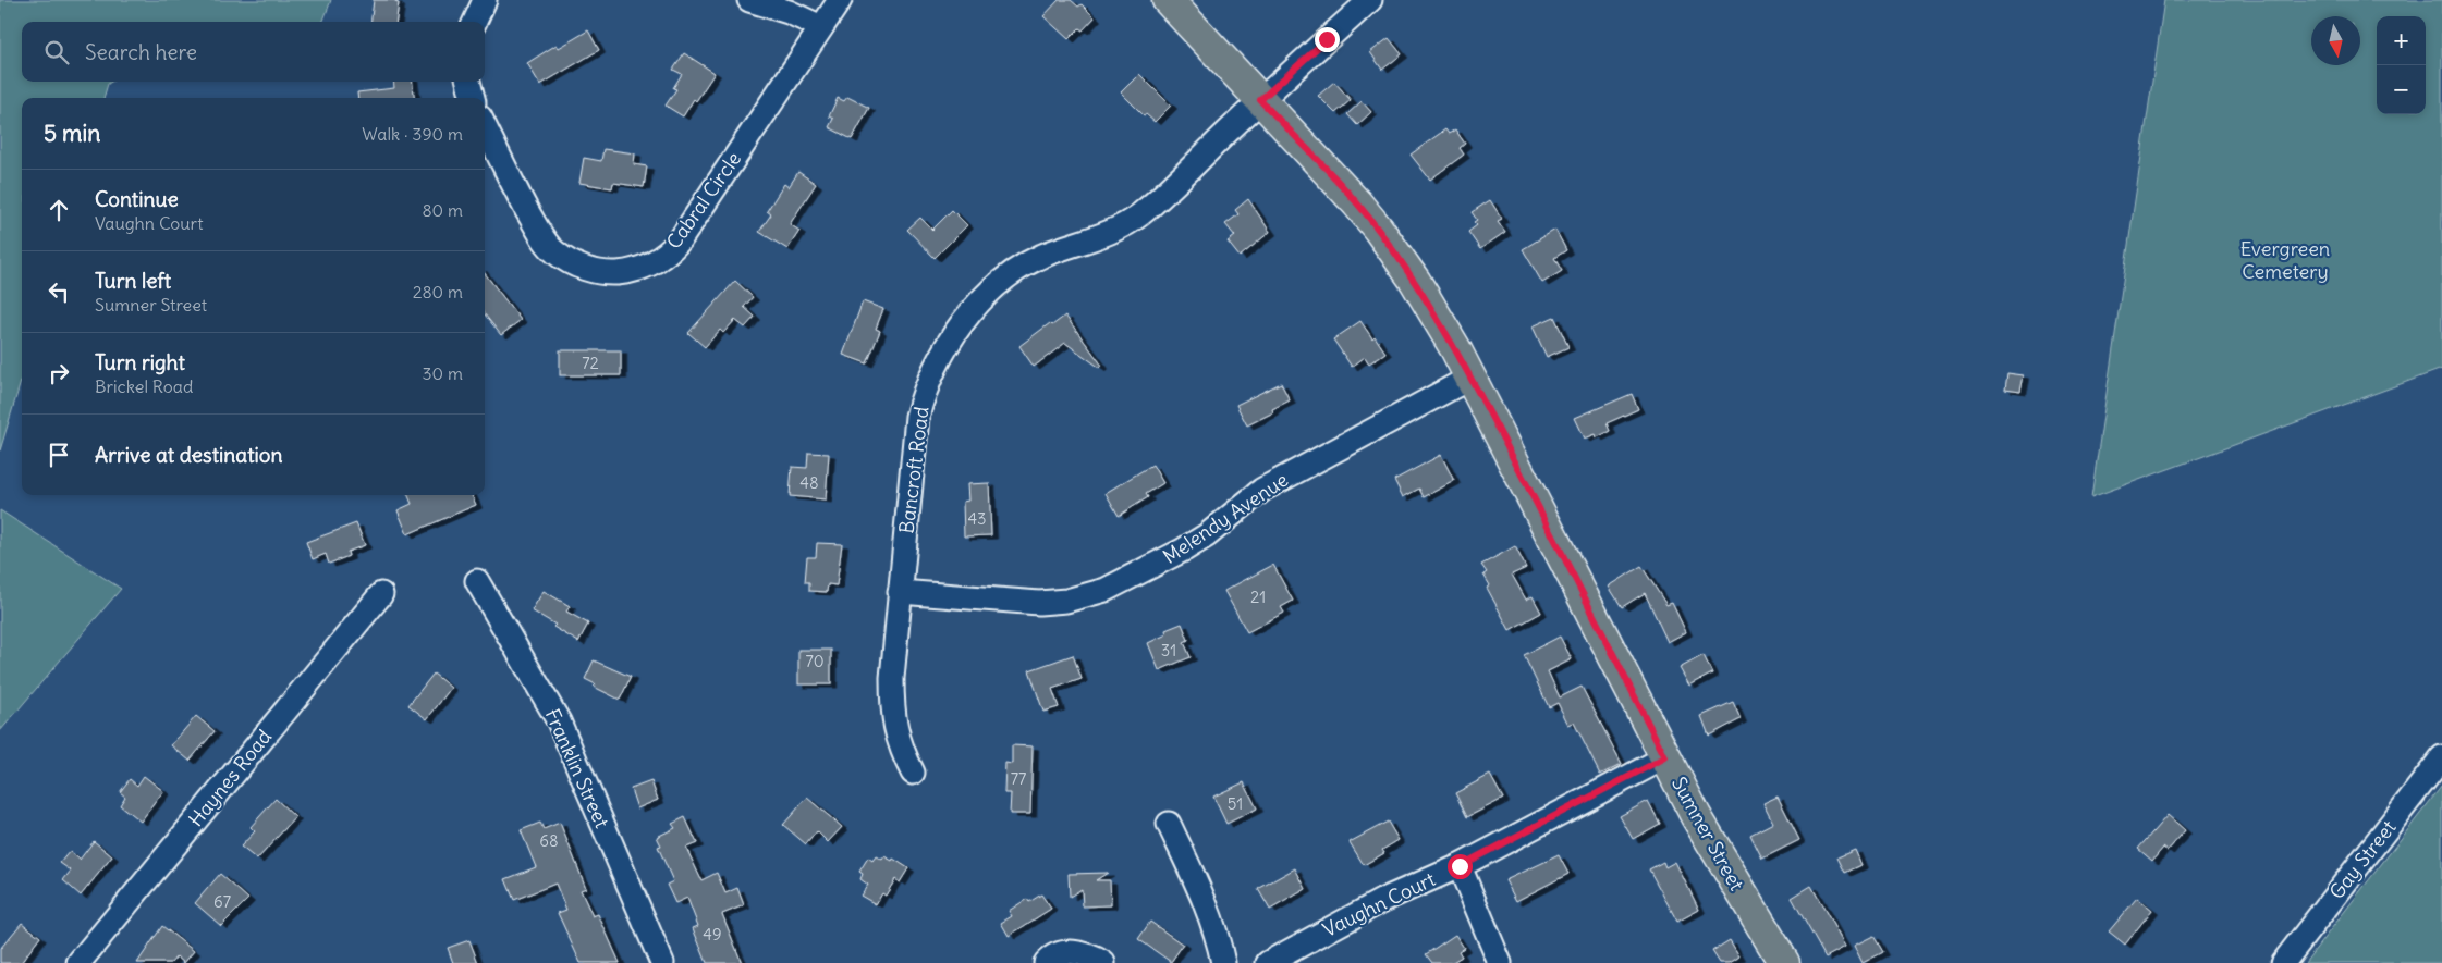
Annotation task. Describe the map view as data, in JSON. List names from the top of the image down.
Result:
{
  "streets": {
    "main road": ["Sumner Street"],
    "street": [
      "Cabral Circle",
      "Bancroft Road",
      "Melendy Avenue",
      "Franklin Street",
      "Haynes Road",
      "Gay Street",
      "Vaughn Court"
    ]
  },
  "crossings": [
    ["Bancroft Road", "Melendy Avenue"],
    ["Bancroft Road", "Sumner Street"],
    ["Melendy Avenue", "Sumner Street"],
    ["Sumner Street", "Vaughn Court"]
  ],
  "parks": ["Evergreen Cemetery"],
  "house_numbers": [
    "72",
    "48",
    "43",
    "21",
    "31",
    "70",
    "77",
    "51",
    "68",
    "67",
    "49"
  ],
  "north": "bottom",
  "page": {
    "map_buttons": ["+", "−"],
    "search": "Search here",
    "heading": ["5 min", "Walk · 390 m"],
    "list": [
      ["Continue", "Vaughn Court", "80 m"],
      ["Turn left", "Sumner Street", "280 m"],
      ["Turn right", "Brickel Road", "30 m"],
      "Arrive at destination"
    ]
  }
}
